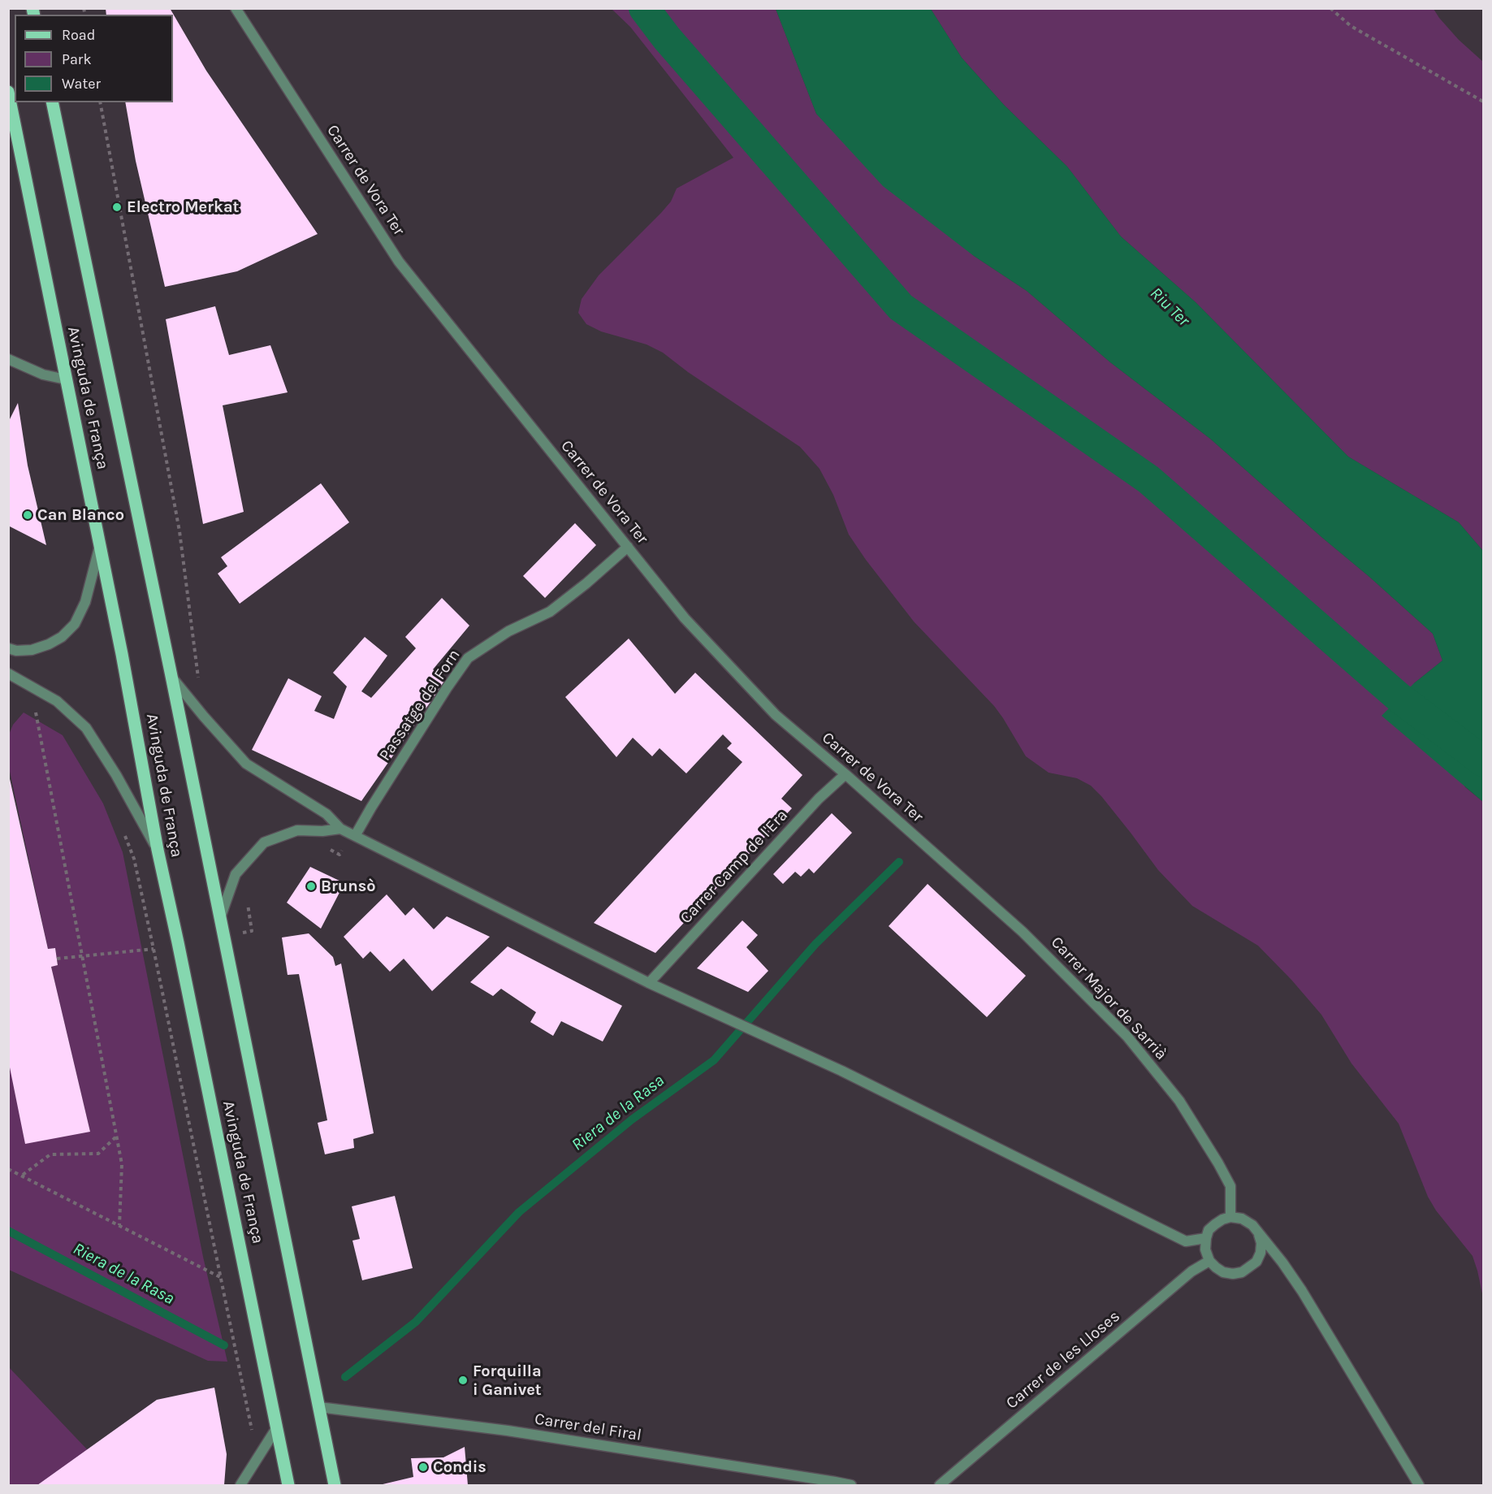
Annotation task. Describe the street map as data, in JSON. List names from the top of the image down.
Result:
{
  "streets": {
    "main road": ["Avinguda de França"],
    "street": [
      "Carrer de Vora Ter",
      "Passatge del Forn",
      "Carrer Camp de l'Era",
      "Carrer Major de Sarrià",
      "Carrer de les Lloses",
      "Carrer del Firal"
    ]
  },
  "crossings": [
    ["Carrer de Vora Ter", "Passatge del Forn"],
    ["Carrer de Vora Ter", "Carrer Camp de l'Era"],
    ["Carrer de Vora Ter", "Carrer Major de Sarrià"],
    ["Avinguda de França", "Carrer del Firal"],
    ["Carrer Major de Sarrià", "Carrer de les Lloses"]
  ],
  "water": ["Riu Ter", "Riera de la Rasa"],
  "places": [
    "Electro Merkat",
    "Can Blanco",
    "Brunsò",
    "Forquilla i Ganivet",
    "Condis"
  ],
  "legend": ["Road", "Park", "Water"]
}
